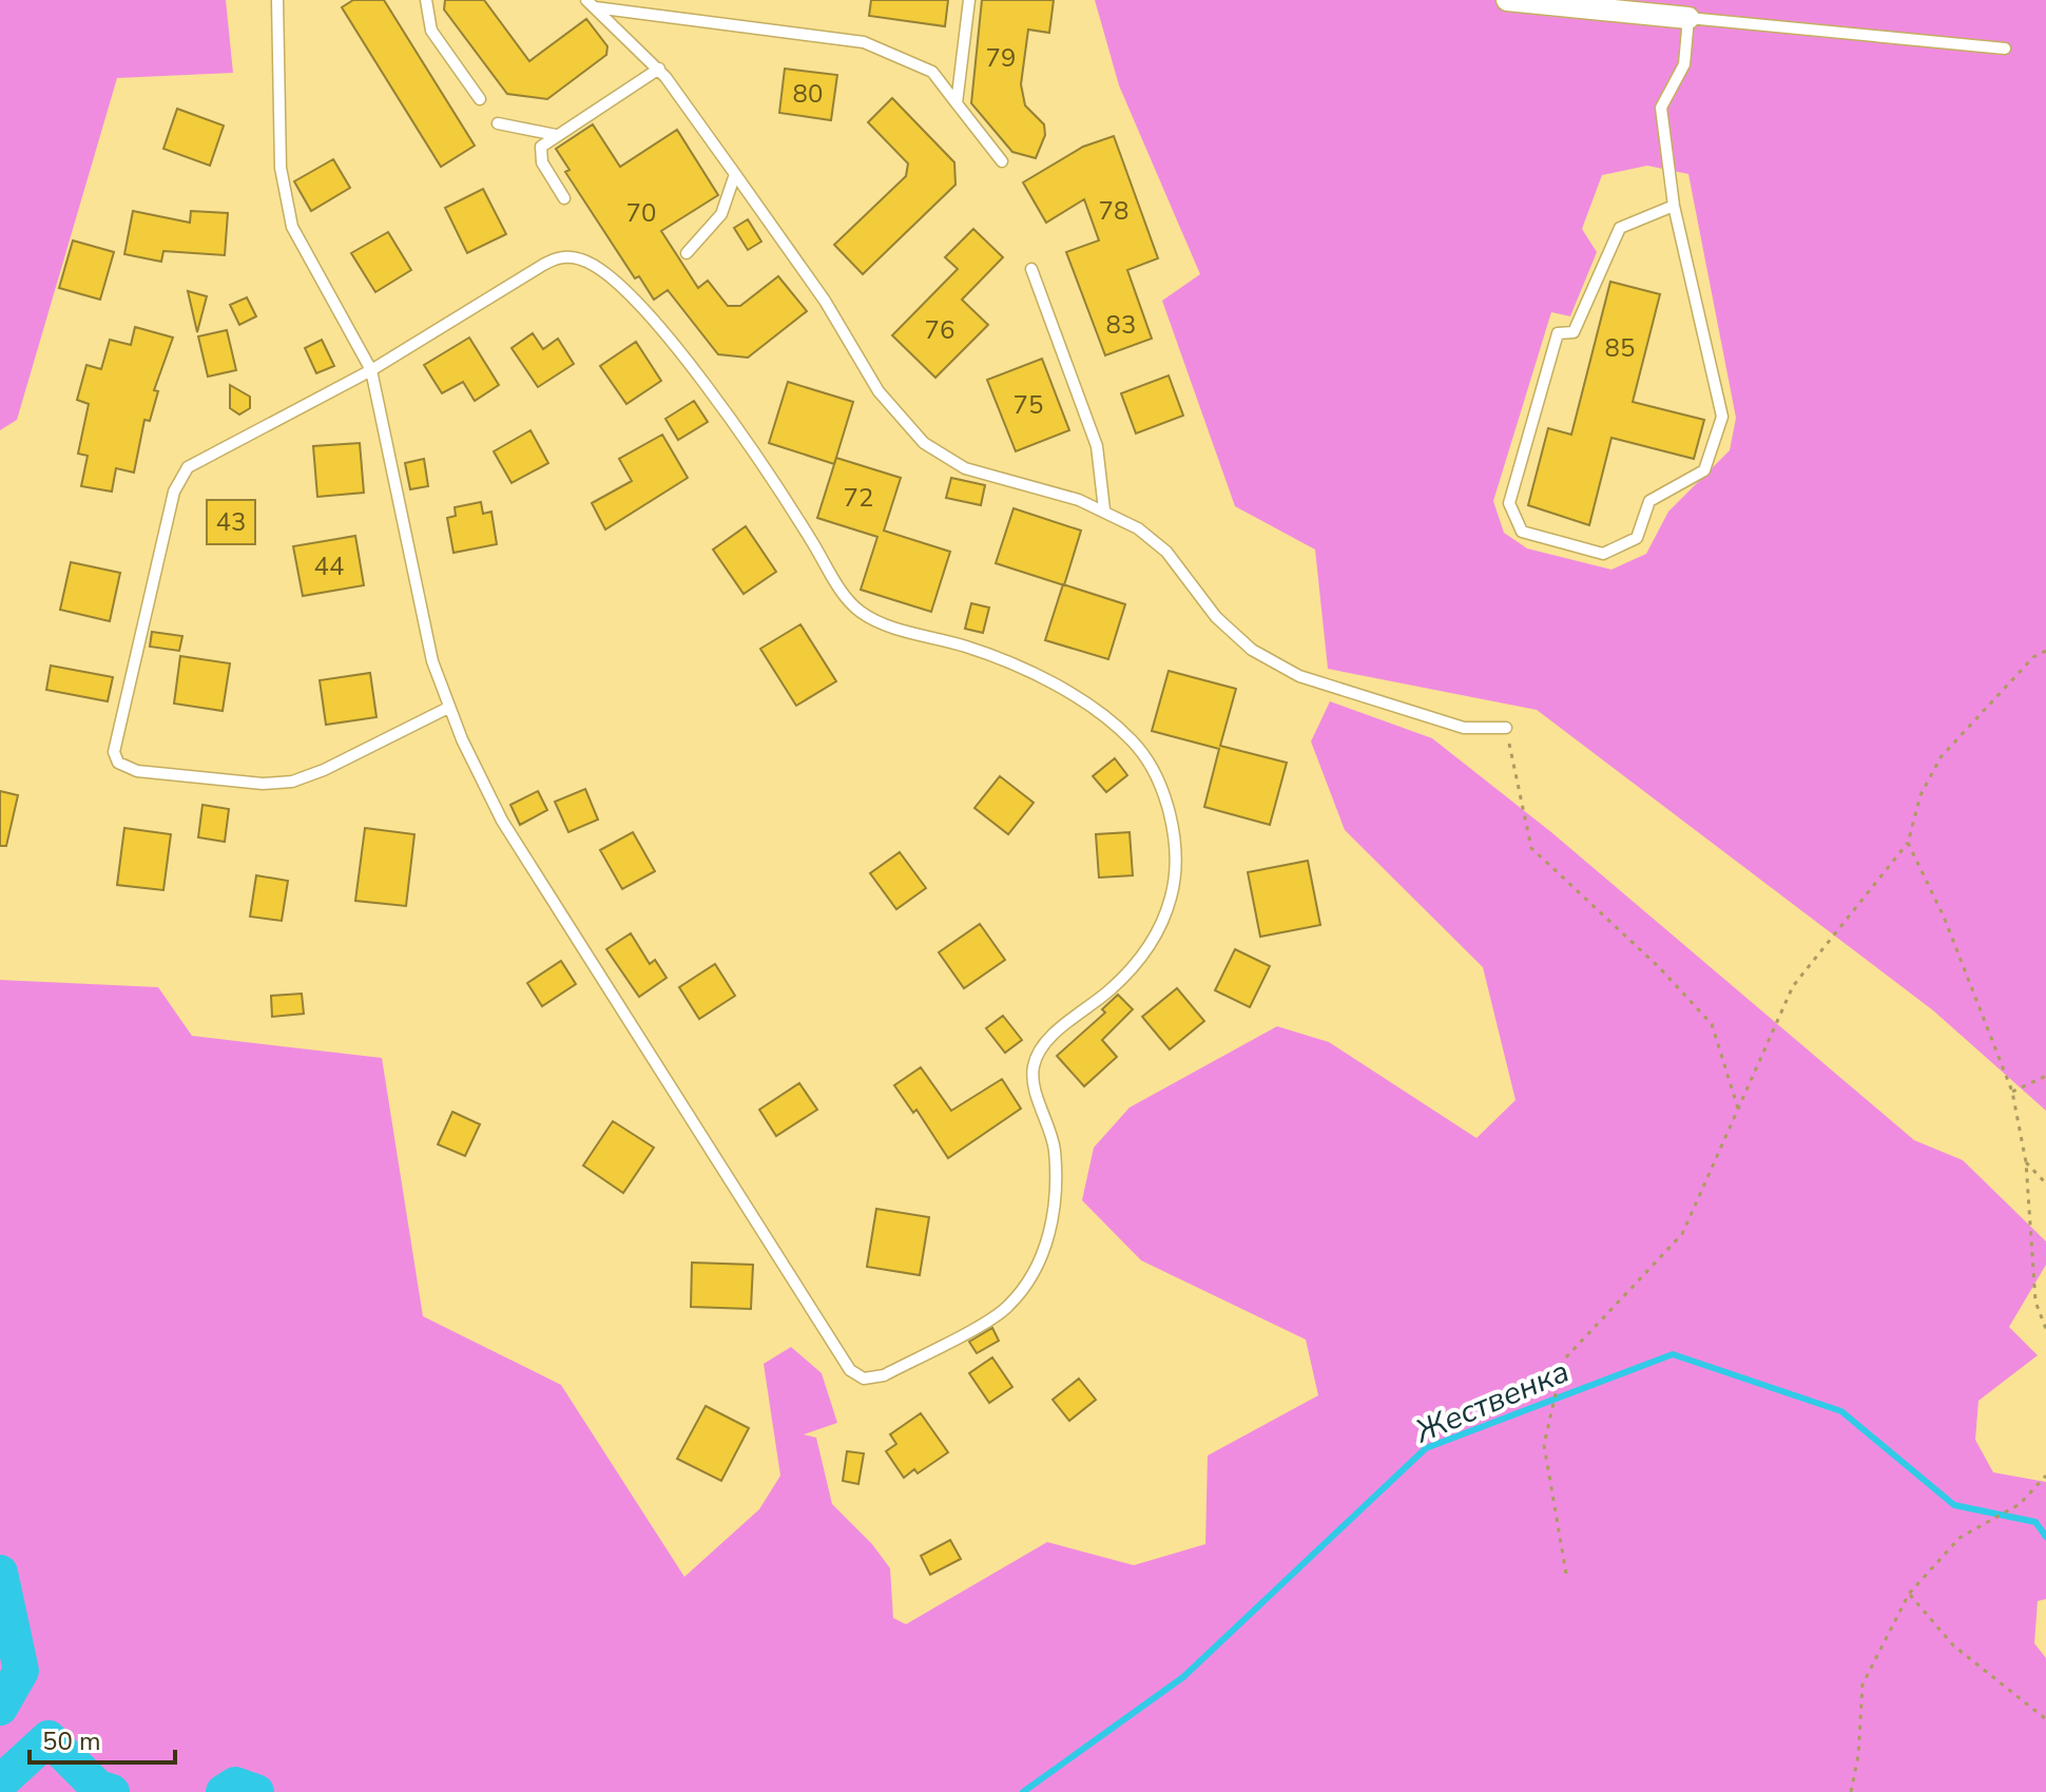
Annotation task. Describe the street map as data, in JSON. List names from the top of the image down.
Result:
{
  "water": ["Жественка"],
  "house_numbers": [
    "79",
    "80",
    "78",
    "70",
    "83",
    "76",
    "85",
    "75",
    "72",
    "43",
    "44"
  ],
  "scale_bar": "50 m"
}
